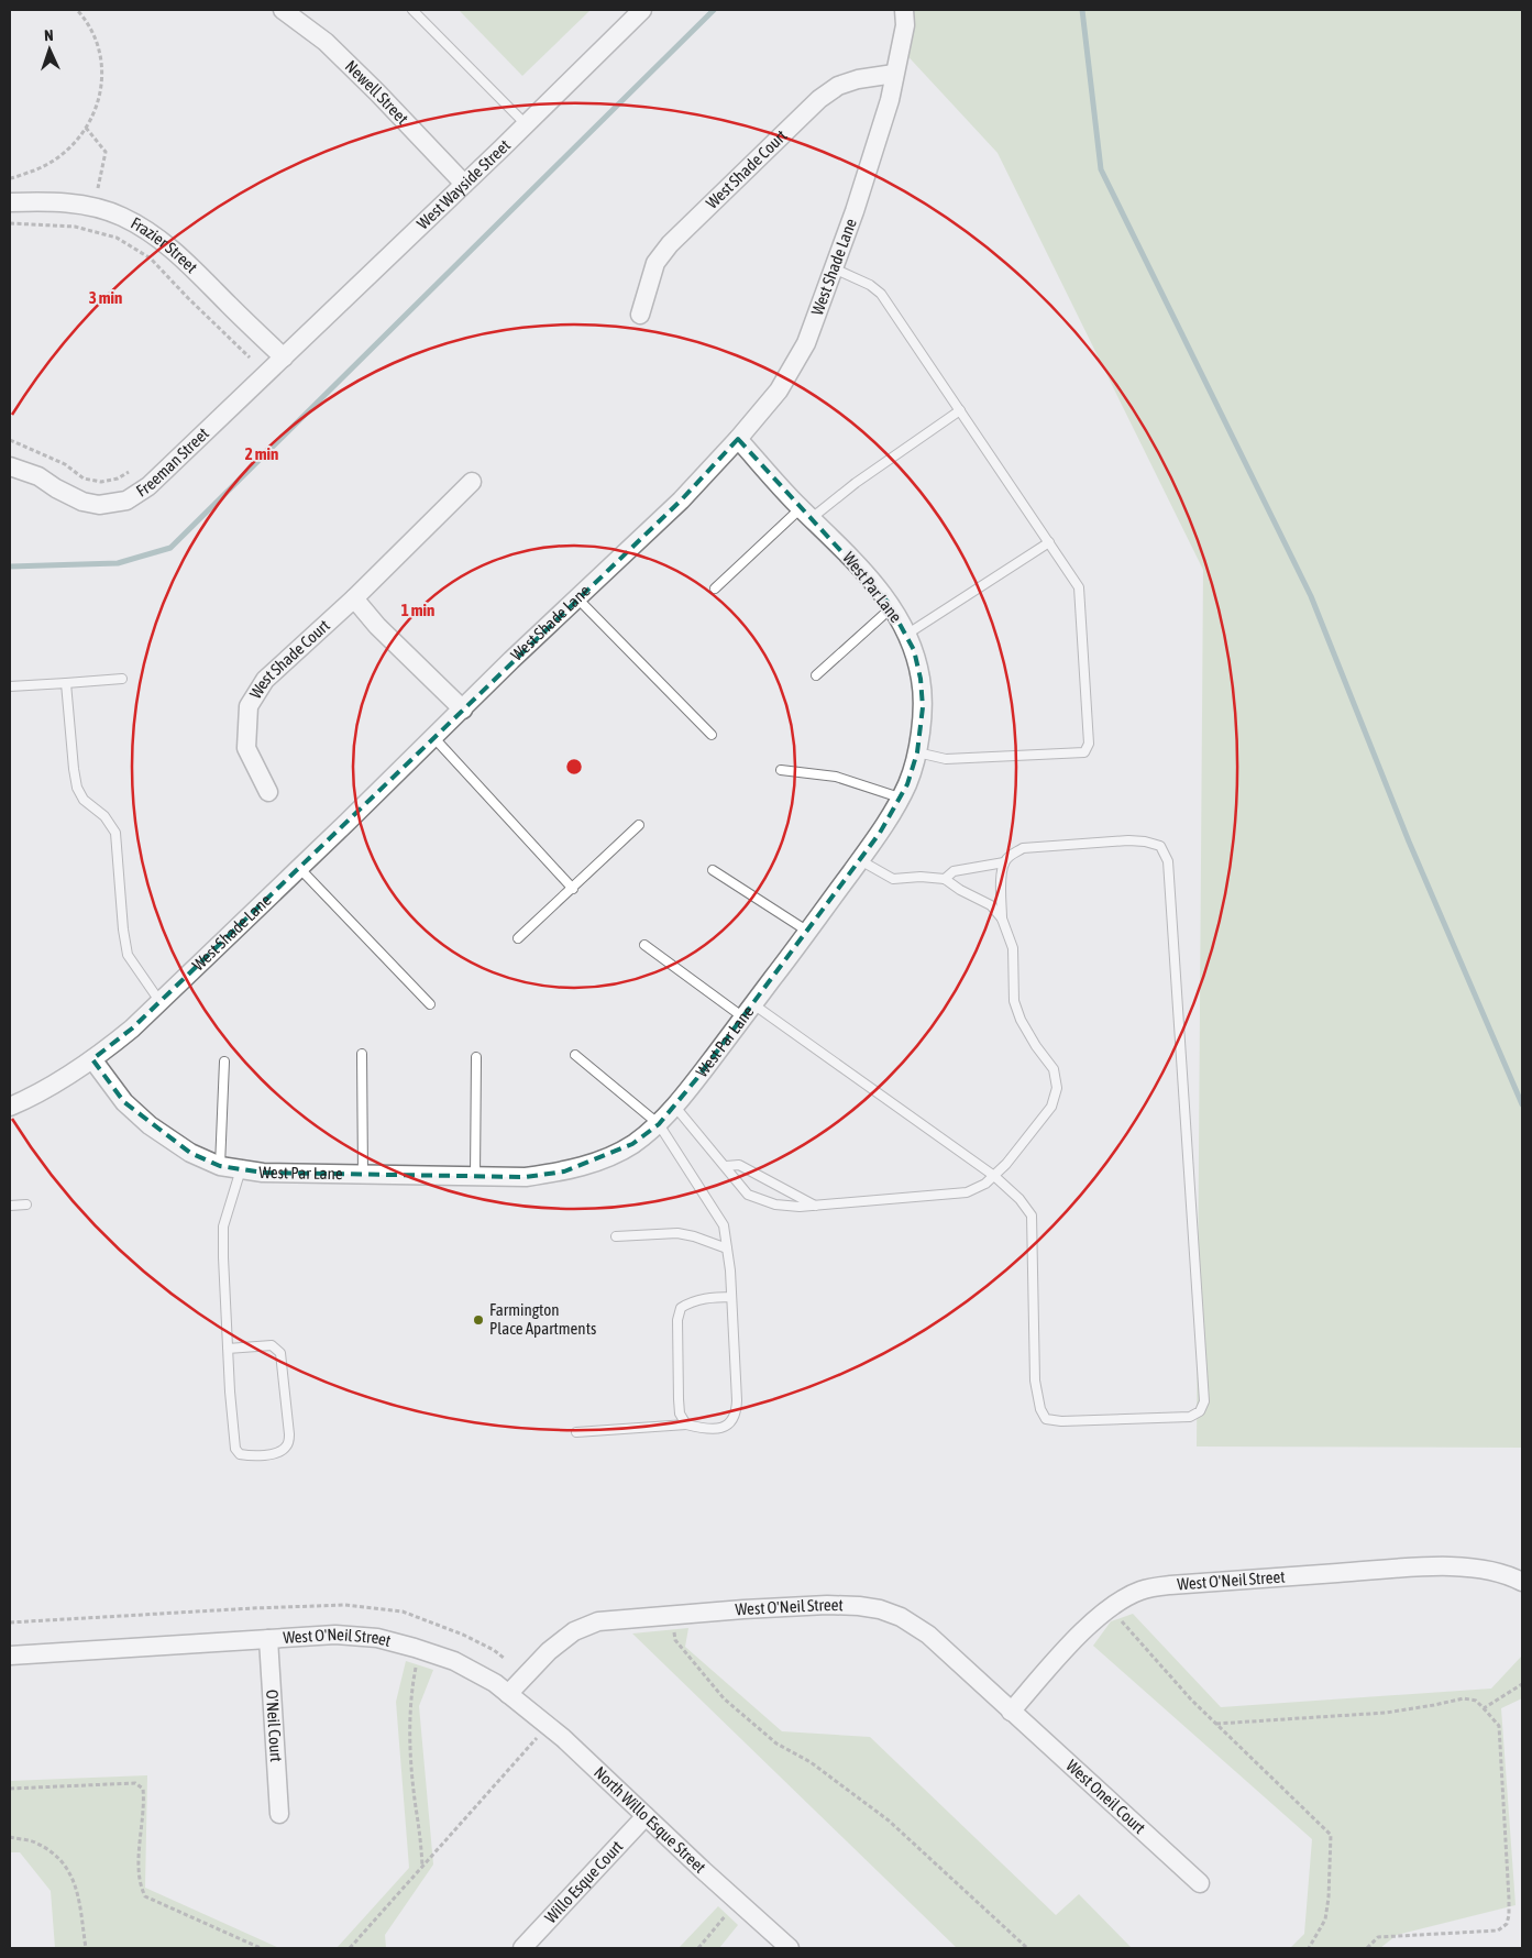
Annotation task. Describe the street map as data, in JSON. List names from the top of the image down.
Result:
{
  "streets": {
    "street": [
      "Newell Street",
      "West Shade Court",
      "West Wayside Street",
      "Frazier Street",
      "West Shade Lane",
      "Freeman Street",
      "West Par Lane",
      "West O'Neil Street",
      "O'Neil Court",
      "West Oneil Court",
      "North Willo Esque Street",
      "Willo Esque Court"
    ]
  },
  "crossings": [
    ["Newell Street", "West Wayside Street"],
    ["West Shade Court", "West Shade Lane"],
    ["West Wayside Street", "Frazier Street"],
    ["West Wayside Street", "Freeman Street"],
    ["Frazier Street", "Freeman Street"],
    ["West Shade Lane", "West Par Lane"],
    ["West O'Neil Street", "O'Neil Court"],
    ["West O'Neil Street", "West Oneil Court"],
    ["West O'Neil Street", "North Willo Esque Street"],
    ["North Willo Esque Street", "Willo Esque Court"]
  ],
  "places": ["Farmington Place Apartments"],
  "north": "top",
  "rings": ["3 min", "2 min", "1 min"]
}
